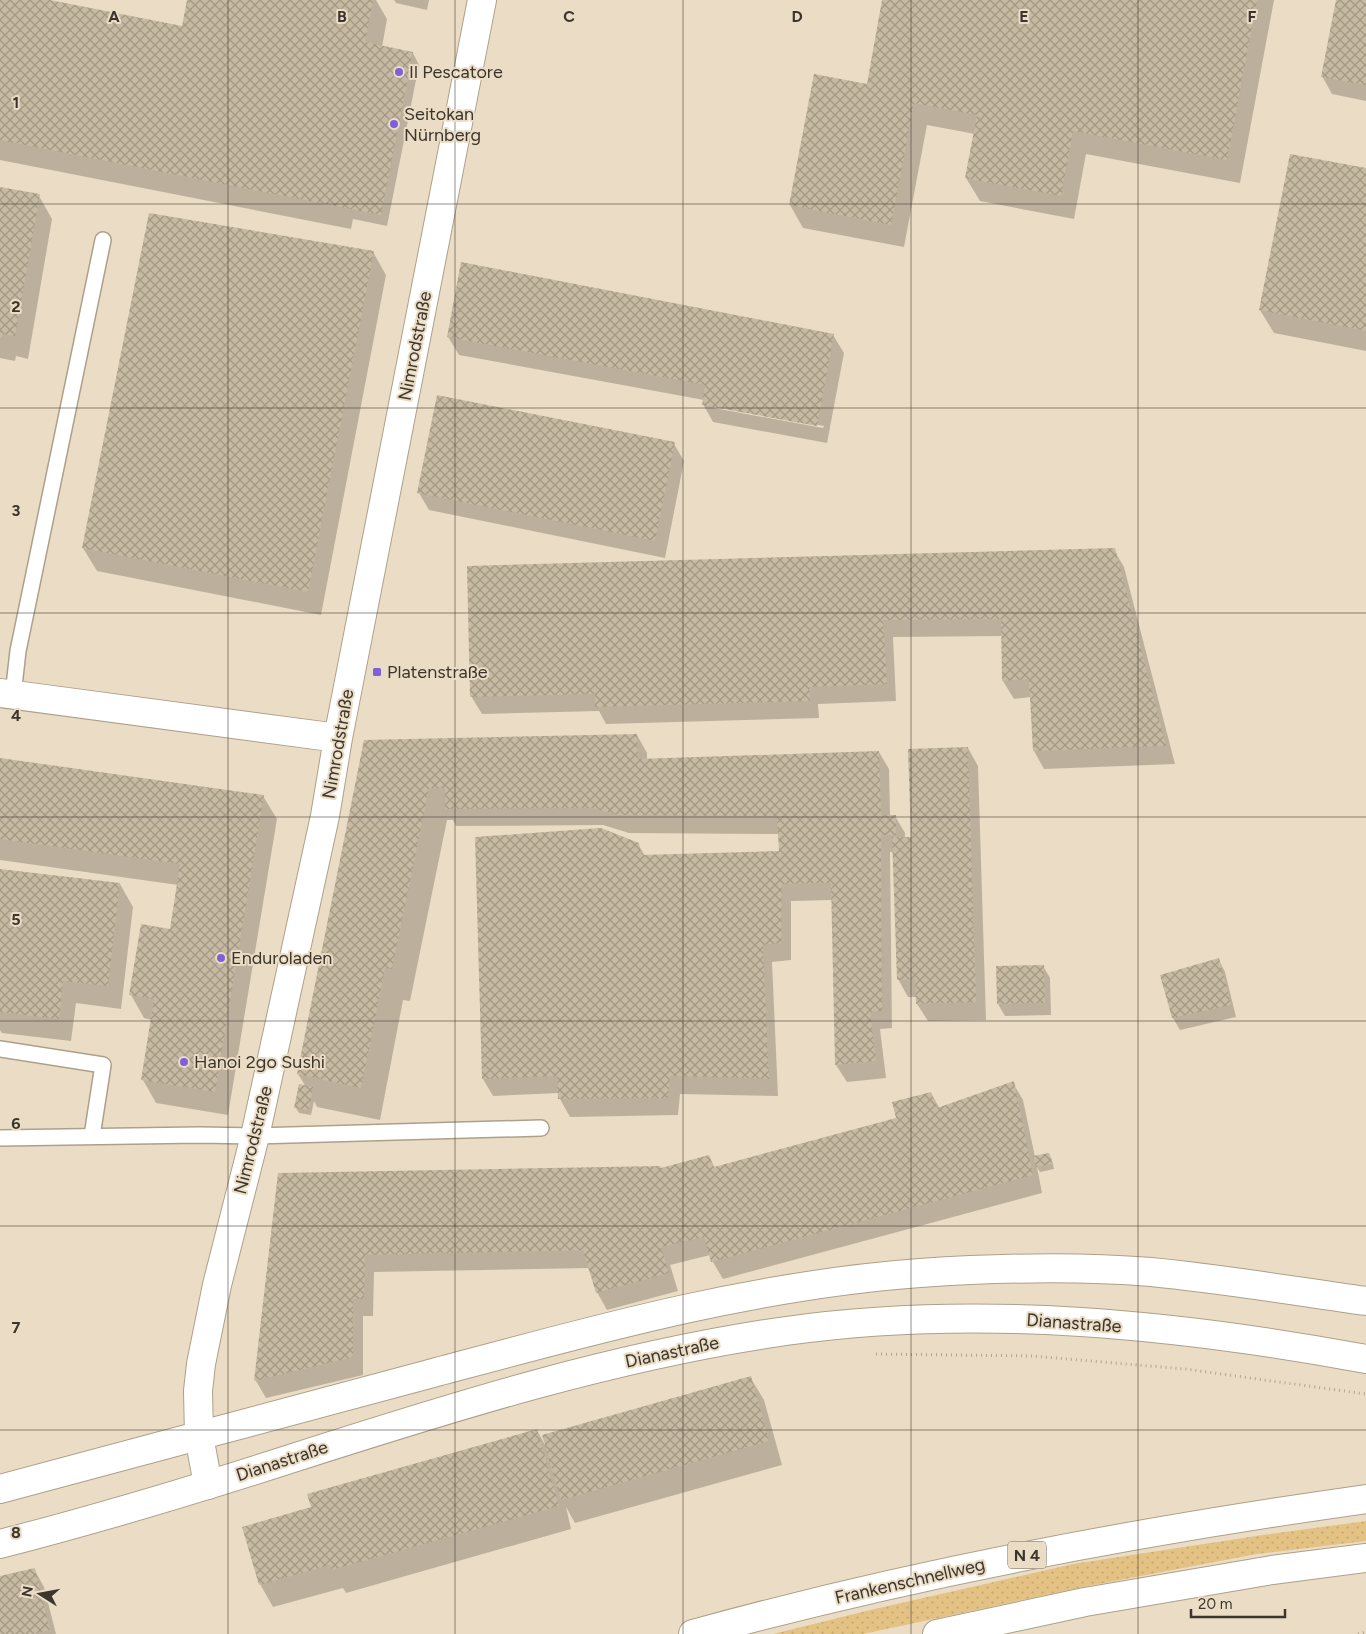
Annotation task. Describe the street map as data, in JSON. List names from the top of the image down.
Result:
{
  "streets": {
    "main road": [
      "Nimrodstraße",
      "Dianastraße",
      "N 4",
      "Frankenschnellweg"
    ]
  },
  "crossings": [
    ["Nimrodstraße", "Dianastraße"]
  ],
  "places": {
    "other": [
      "Il Pescatore",
      "Seitokan Nürnberg",
      "Enduroladen",
      "Hanoi 2go Sushi"
    ],
    "transit": ["Platenstraße"]
  },
  "scale_bar": "20 m",
  "north": "left",
  "grid": {
    "columns": [
      "A",
      "B",
      "C",
      "D",
      "E",
      "F"
    ],
    "rows": [
      "1",
      "2",
      "3",
      "4",
      "5",
      "6",
      "7",
      "8"
    ]
  }
}
